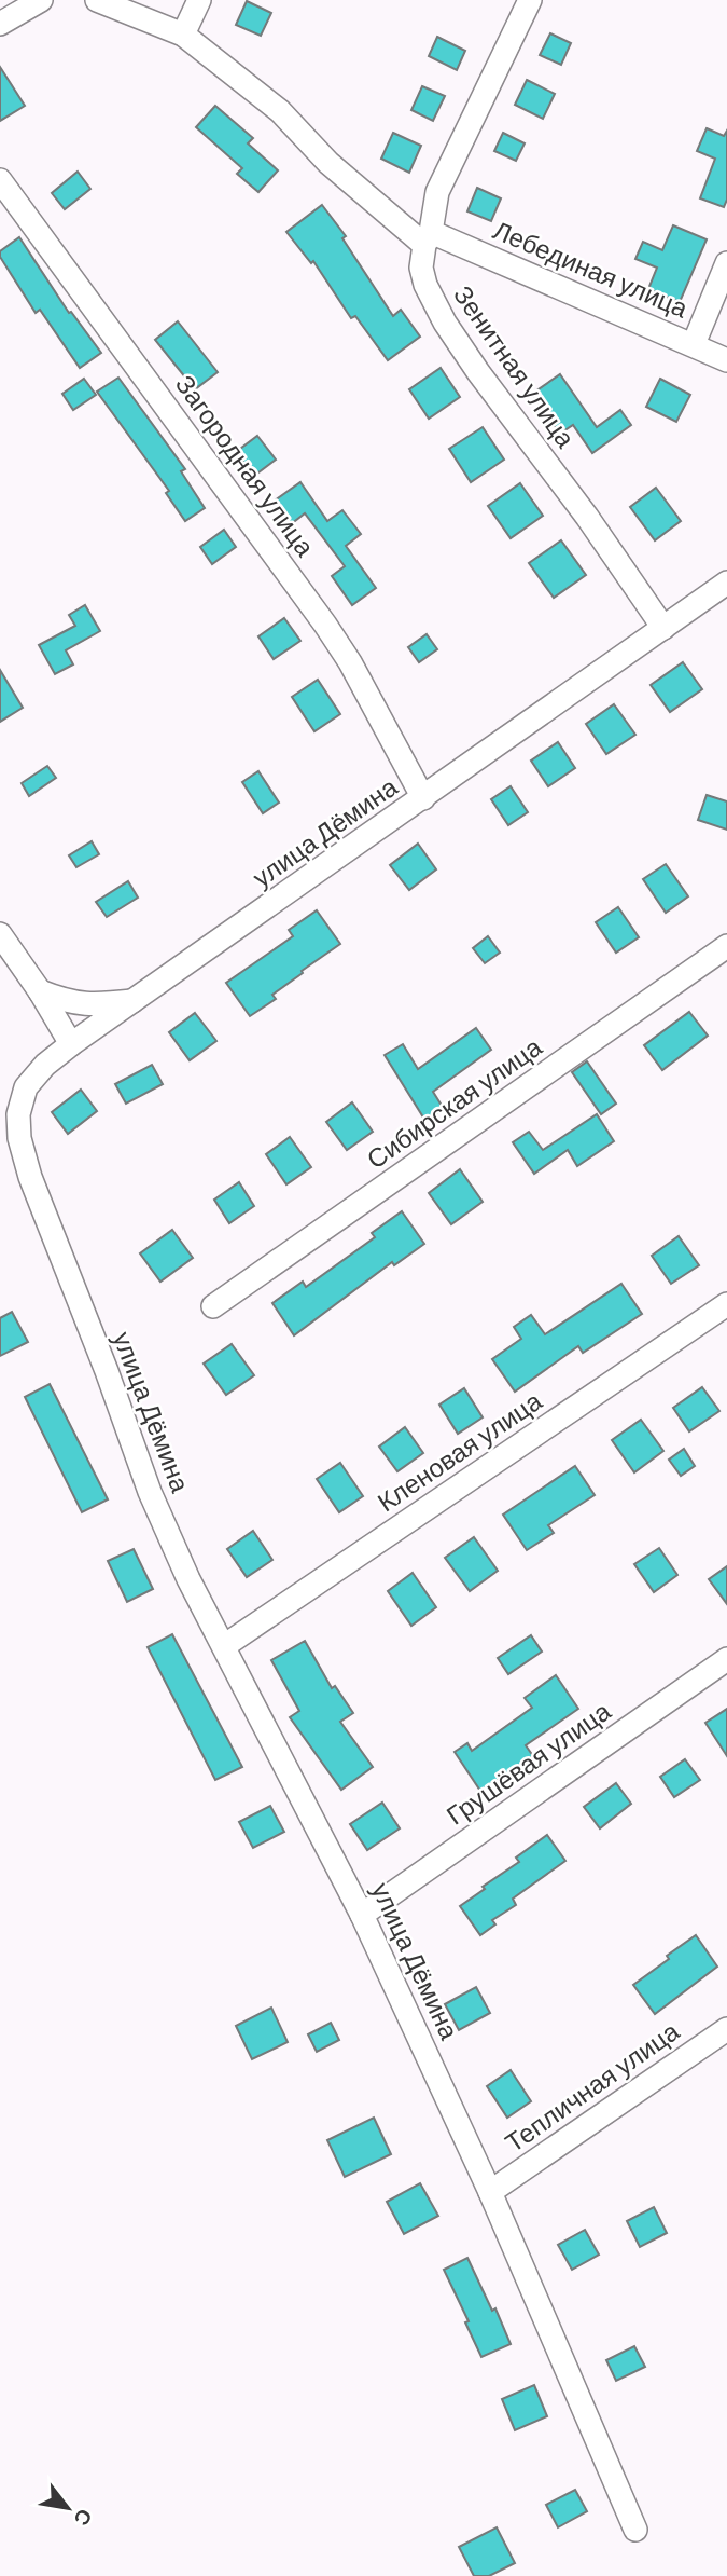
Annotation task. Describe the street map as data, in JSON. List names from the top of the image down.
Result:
{
  "streets": {
    "street": [
      "Лебединая улица",
      "Зенитная улица",
      "Загородная улица",
      "улица Дёмина",
      "Сибирская улица",
      "Кленовая улица",
      "Грушёвая улица",
      "Тепличная улица"
    ]
  },
  "crossings": [
    ["Лебединая улица", "Зенитная улица"],
    ["Зенитная улица", "улица Дёмина"],
    ["Загородная улица", "улица Дёмина"],
    ["улица Дёмина", "Кленовая улица"],
    ["улица Дёмина", "Грушёвая улица"],
    ["улица Дёмина", "Тепличная улица"]
  ],
  "north": "bottom right"
}
